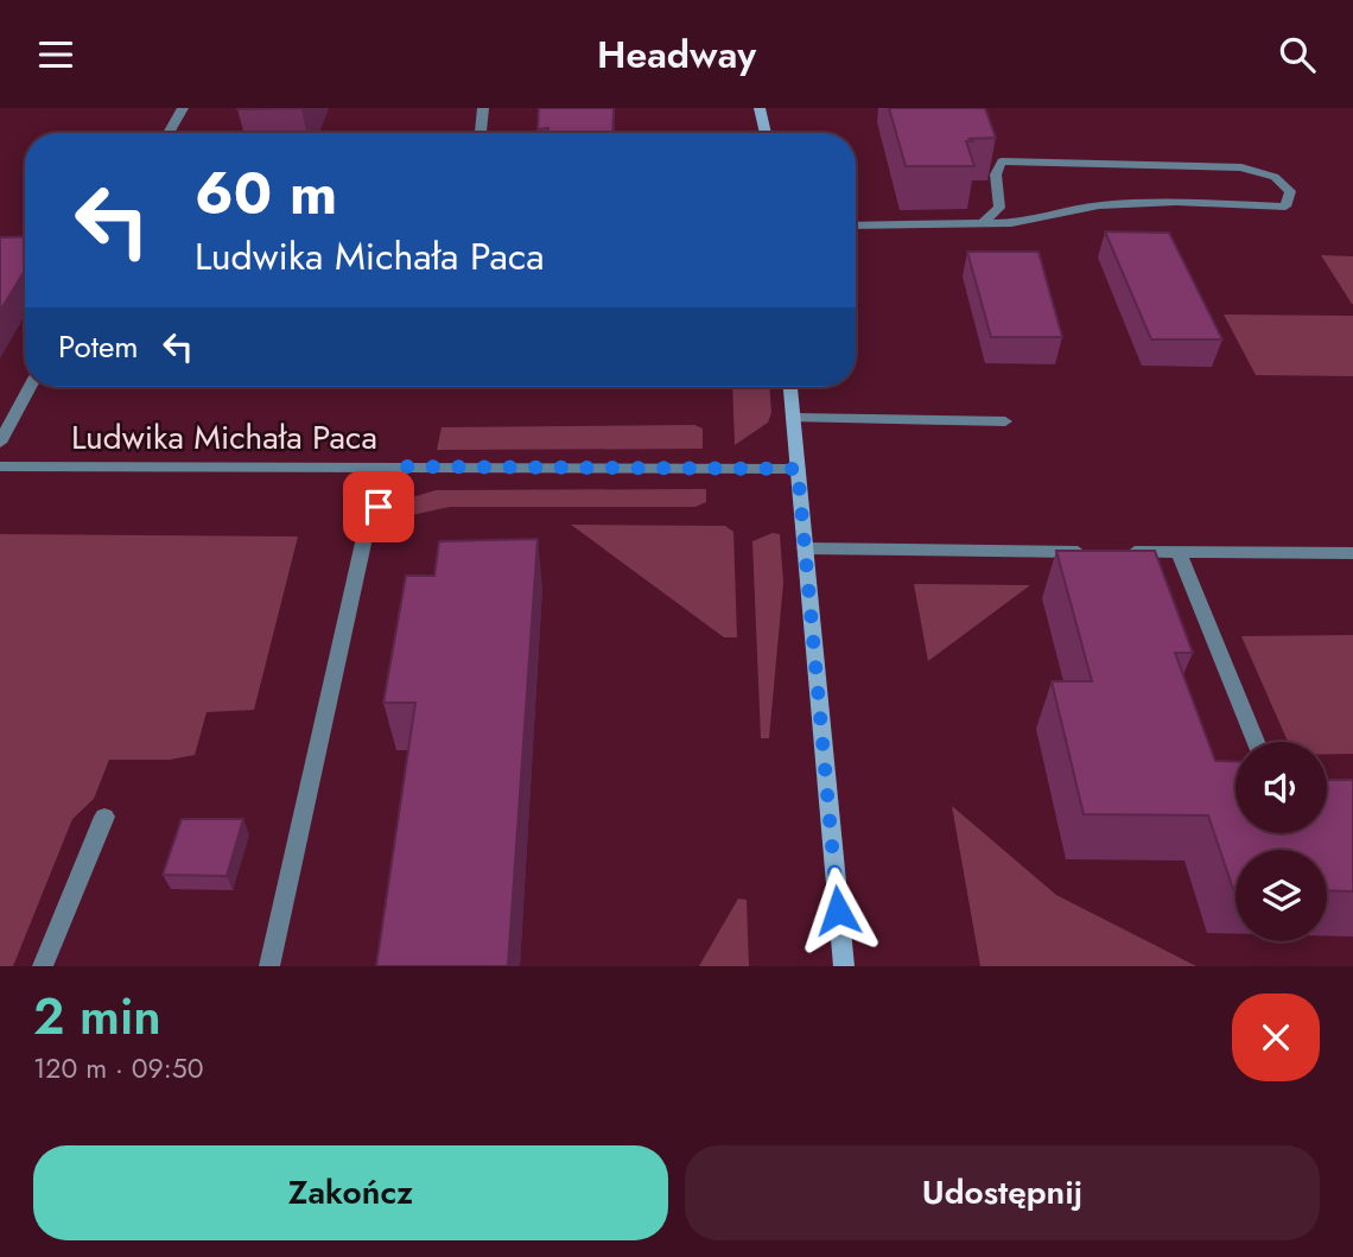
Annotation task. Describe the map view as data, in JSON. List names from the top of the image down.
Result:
{
  "streets": {
    "street": ["Ludwika Michała Paca"]
  },
  "page": {
    "header": "Headway",
    "turn": ["60 m", "Ludwika Michała Paca"],
    "then": "Potem",
    "heading": ["2 min", "120 m · 09:50"],
    "buttons": ["Zakończ", "Udostępnij"]
  }
}
